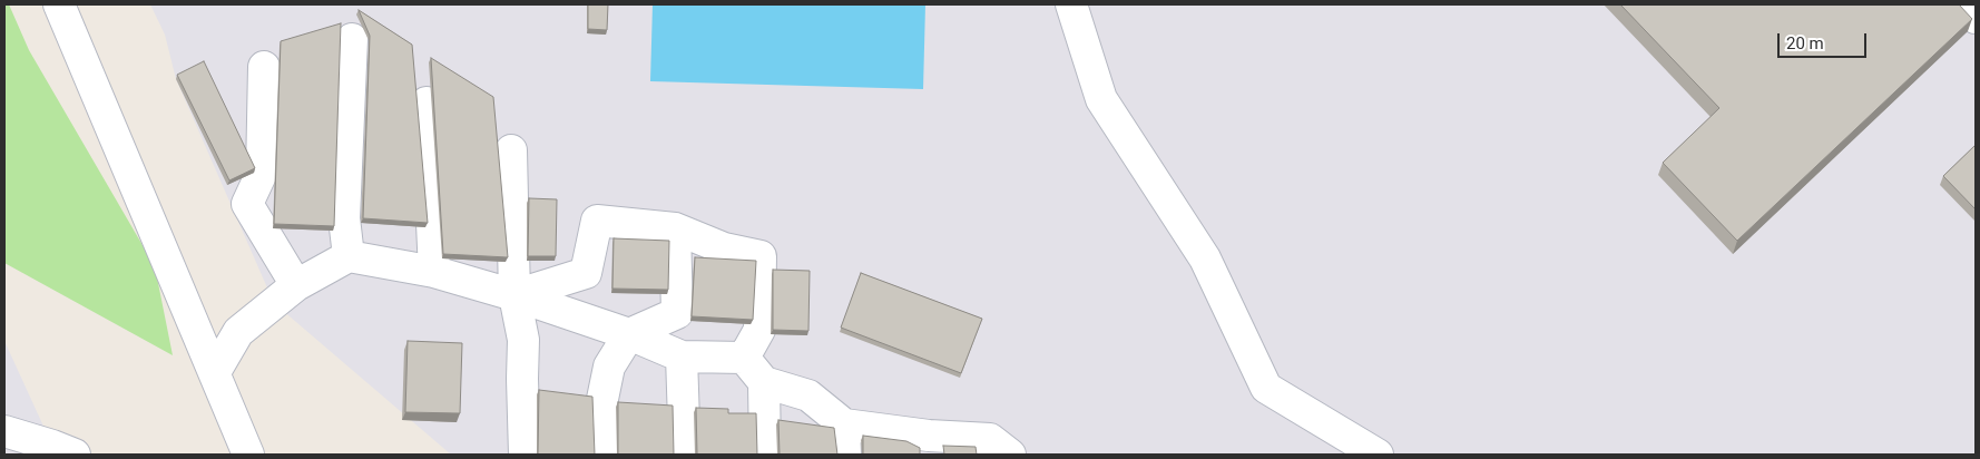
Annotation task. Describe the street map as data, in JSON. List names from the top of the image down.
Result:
{
  "scale_bar": "20 m"
}
